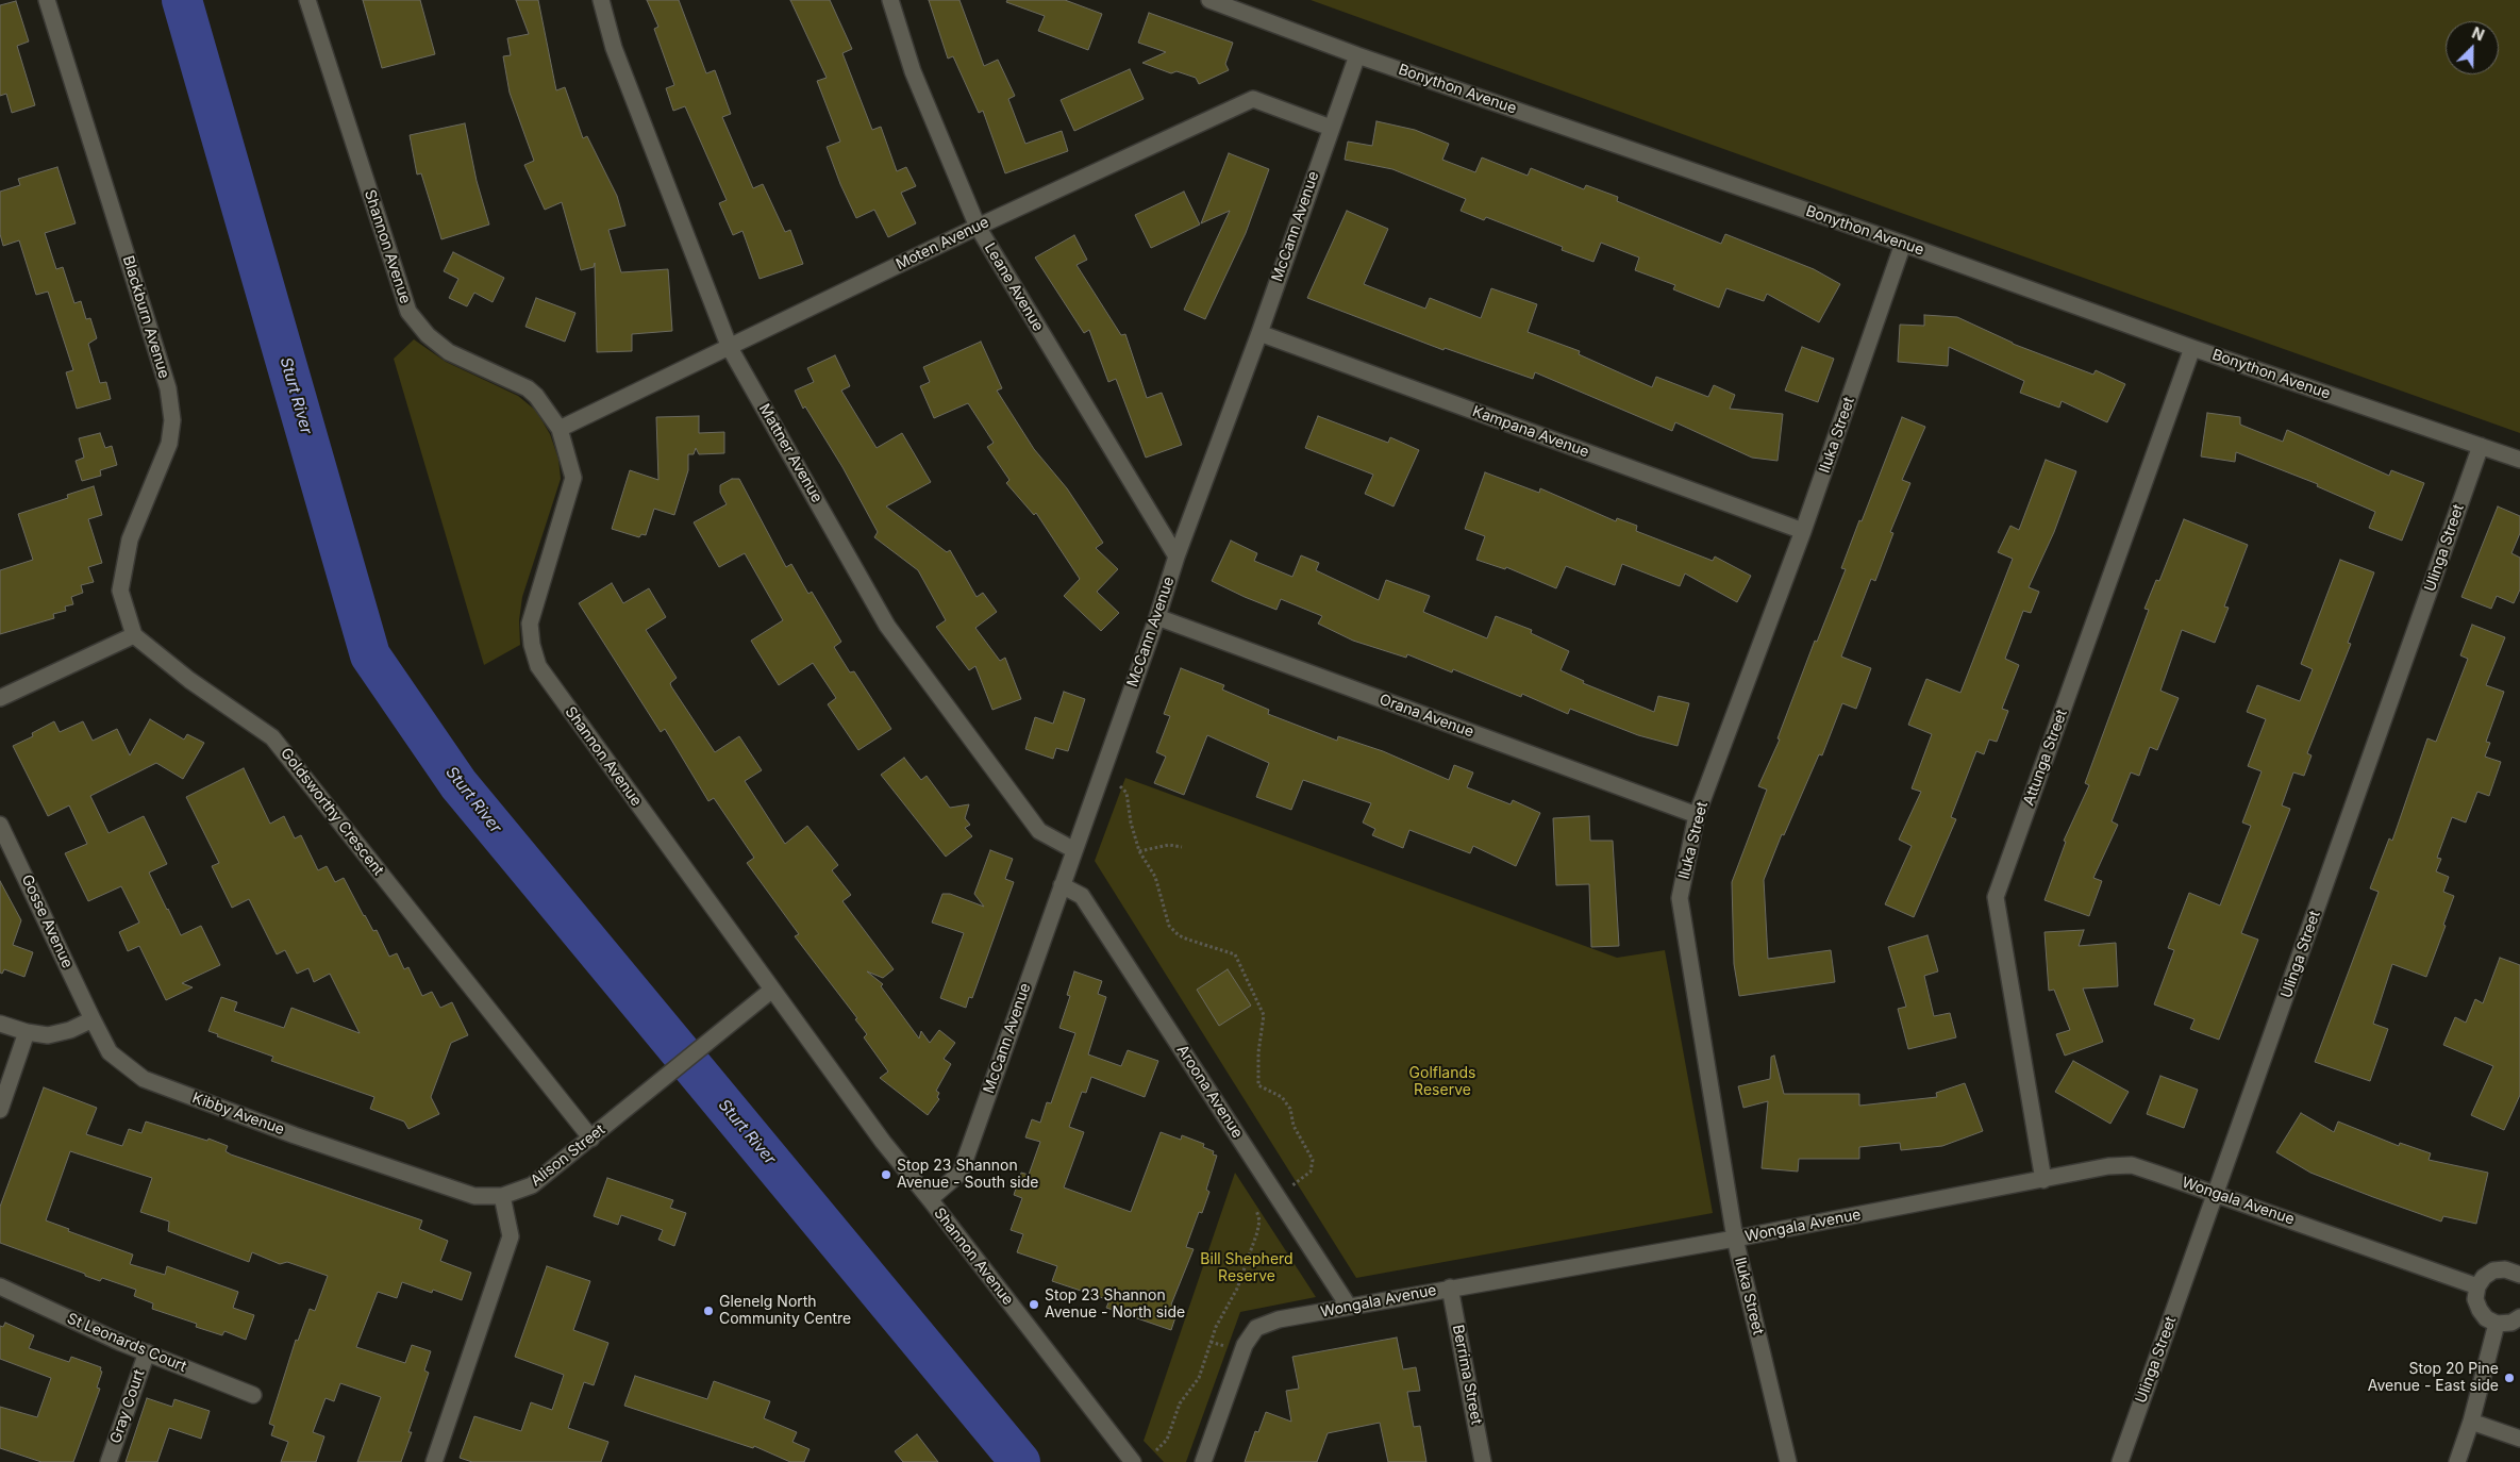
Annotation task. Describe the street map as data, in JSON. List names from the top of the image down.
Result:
{
  "streets": {
    "street": [
      "Bonython Avenue",
      "McCann Avenue",
      "Moten Avenue",
      "Shannon Avenue",
      "Leane Avenue",
      "Blackburn Avenue",
      "Kampana Avenue",
      "Iluka Street",
      "Mattner Avenue",
      "Ulinga Street",
      "Orana Avenue",
      "Attunga Street",
      "Goldsworthy Crescent",
      "Gosse Avenue",
      "Aroona Avenue",
      "Kibby Avenue",
      "Alison Street",
      "Wongala Avenue",
      "St Leonards Court",
      "Berrima Street",
      "Gray Court"
    ]
  },
  "crossings": [
    ["Bonython Avenue", "McCann Avenue"],
    ["Bonython Avenue", "Iluka Street"],
    ["Bonython Avenue", "Ulinga Street"],
    ["Bonython Avenue", "Attunga Street"],
    ["McCann Avenue", "Moten Avenue"],
    ["McCann Avenue", "Shannon Avenue"],
    ["McCann Avenue", "Leane Avenue"],
    ["McCann Avenue", "Kampana Avenue"],
    ["McCann Avenue", "Mattner Avenue"],
    ["McCann Avenue", "Orana Avenue"],
    ["McCann Avenue", "Aroona Avenue"],
    ["Moten Avenue", "Shannon Avenue"],
    ["Moten Avenue", "Leane Avenue"],
    ["Moten Avenue", "Mattner Avenue"],
    ["Shannon Avenue", "Alison Street"],
    ["Blackburn Avenue", "Goldsworthy Crescent"],
    ["Kampana Avenue", "Iluka Street"],
    ["Iluka Street", "Orana Avenue"],
    ["Iluka Street", "Wongala Avenue"],
    ["Ulinga Street", "Wongala Avenue"],
    ["Attunga Street", "Wongala Avenue"],
    ["Goldsworthy Crescent", "Alison Street"],
    ["Gosse Avenue", "Kibby Avenue"],
    ["Aroona Avenue", "Wongala Avenue"],
    ["Kibby Avenue", "Alison Street"],
    ["Wongala Avenue", "Berrima Street"],
    ["St Leonards Court", "Gray Court"]
  ],
  "water": ["Sturt River"],
  "parks": ["Golflands Reserve", "Bill Shepherd Reserve"],
  "places": [
    "Stop 23 Shannon Avenue - South side",
    "Stop 23 Shannon Avenue - North side",
    "Glenelg North Community Centre",
    "Stop 20 Pine Avenue - East side"
  ],
  "north": "top right"
}
